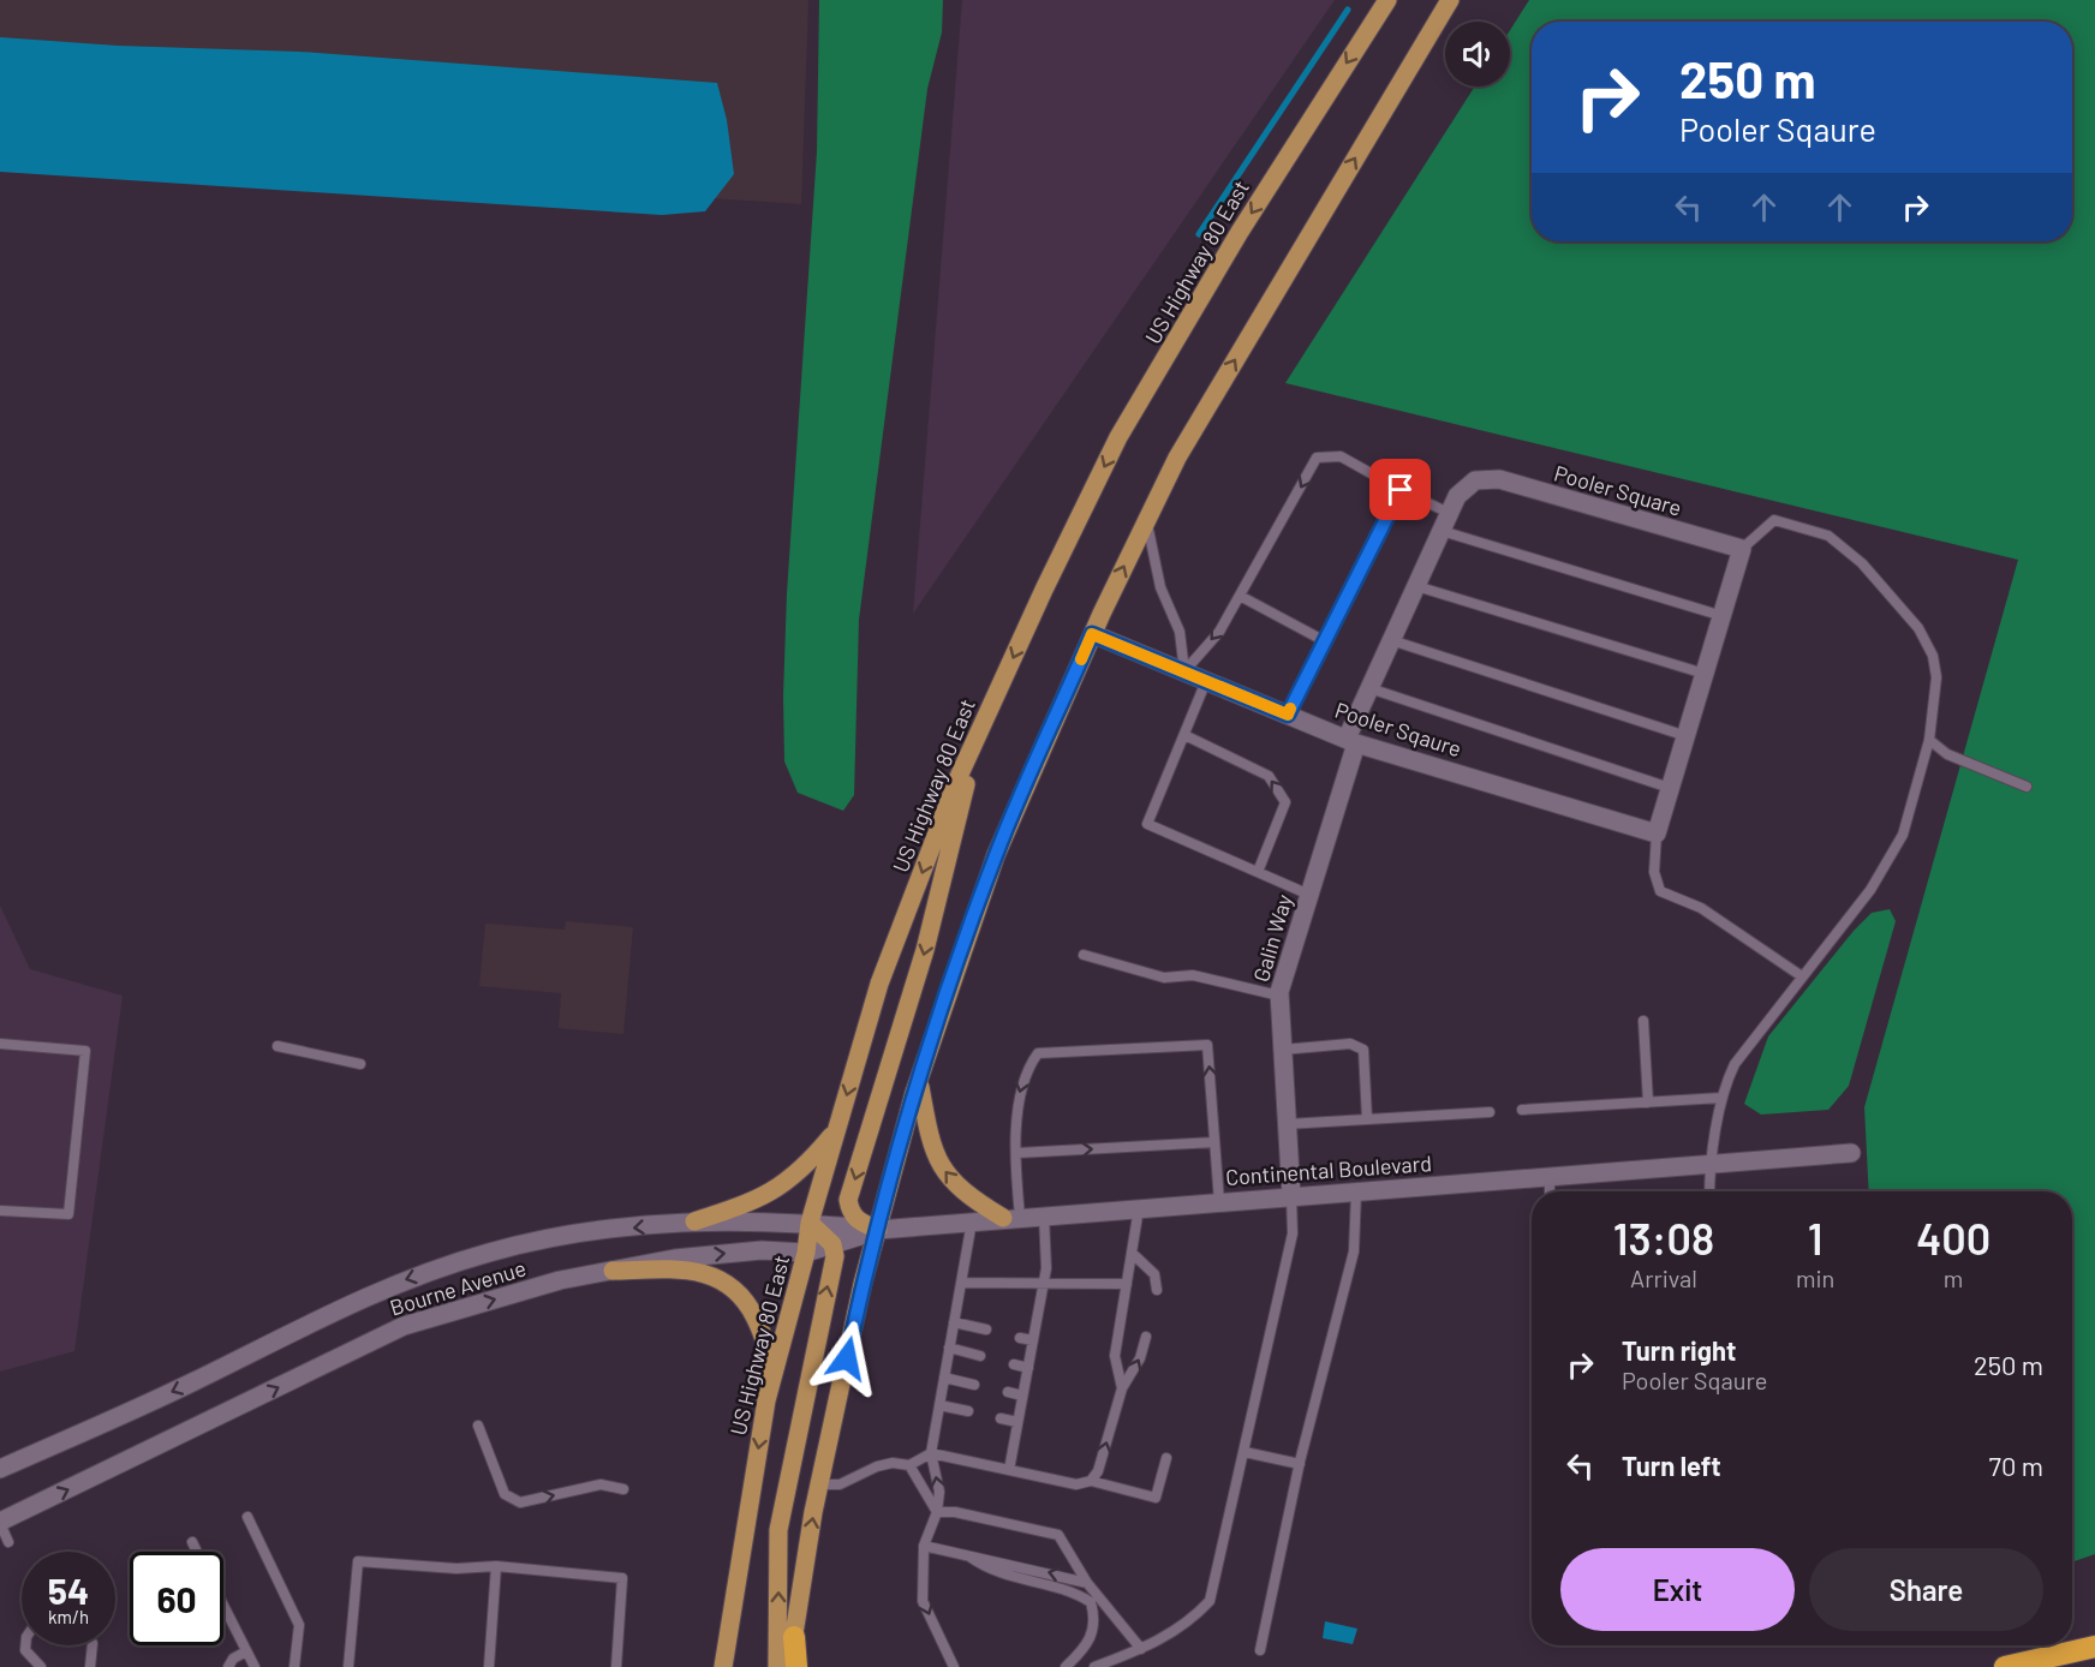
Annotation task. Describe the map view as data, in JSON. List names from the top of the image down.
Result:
{
  "streets": {
    "main road": ["US Highway 80 East"],
    "street": [
      "Pooler Square",
      "Pooler Sqaure",
      "Galin Way",
      "Continental Boulevard",
      "Bourne Avenue"
    ]
  },
  "crossings": [
    ["US Highway 80 East", "Continental Boulevard"],
    ["US Highway 80 East", "Bourne Avenue"],
    ["Pooler Square", "Pooler Sqaure"],
    ["Pooler Square", "Galin Way"],
    ["Pooler Sqaure", "Galin Way"],
    ["Galin Way", "Continental Boulevard"],
    ["Continental Boulevard", "Bourne Avenue"]
  ],
  "page": {
    "turn": ["250 m", "Pooler Sqaure"],
    "eta": [
      "13:08",
      "Arrival",
      "1",
      "min",
      "400",
      "m"
    ],
    "list": [
      {
        "name": "Turn right",
        "note": "Pooler Sqaure",
        "value": "250 m"
      },
      {
        "name": "Turn left",
        "value": "70 m"
      }
    ],
    "buttons": ["Exit", "Share"],
    "speed": "54 km/h",
    "limit": "60"
  }
}
